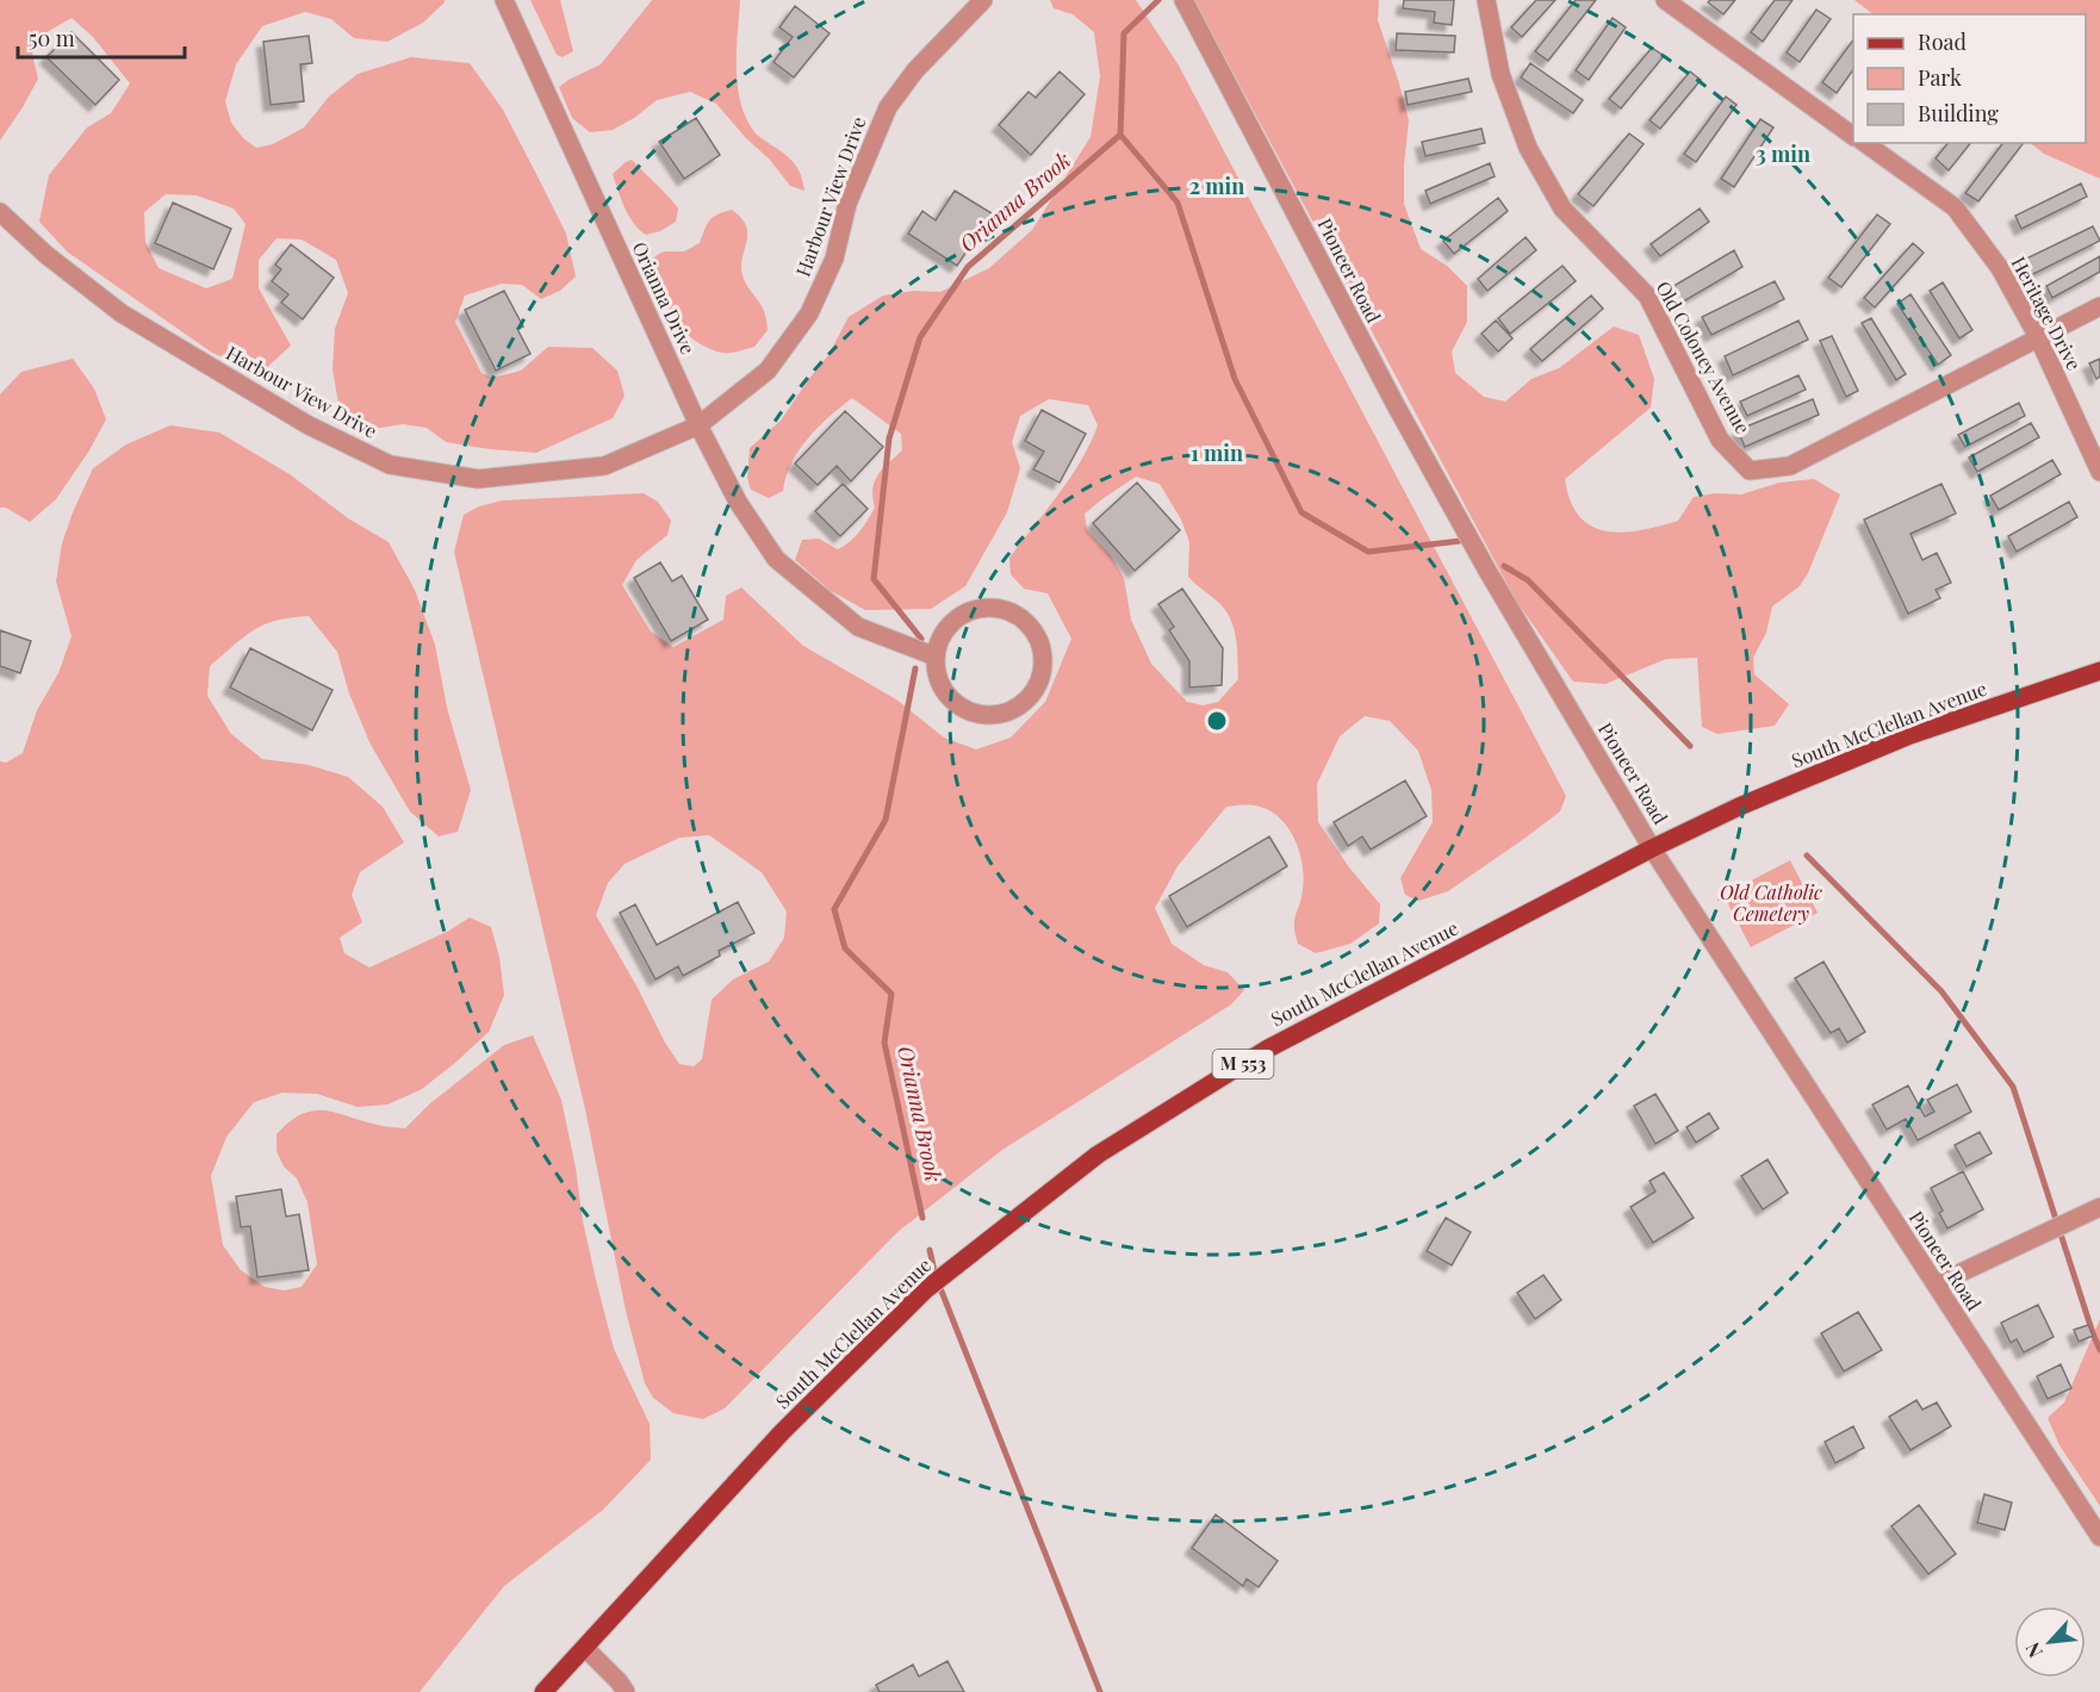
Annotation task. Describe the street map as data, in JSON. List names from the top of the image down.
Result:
{
  "streets": {
    "main road": ["South McClellan Avenue", "M 553"],
    "street": [
      "Harbour View Drive",
      "Pioneer Road",
      "Orianna Drive",
      "Heritage Drive",
      "Old Coloney Avenue"
    ]
  },
  "crossings": [
    ["Harbour View Drive", "Orianna Drive"],
    ["Pioneer Road", "South McClellan Avenue"],
    ["Heritage Drive", "Old Coloney Avenue"]
  ],
  "water": ["Orianna Brook"],
  "parks": ["Old Catholic Cemetery"],
  "legend": ["Road", "Park", "Building"],
  "scale_bar": "50 m",
  "north": "bottom left",
  "rings": ["3 min", "2 min", "1 min"]
}
